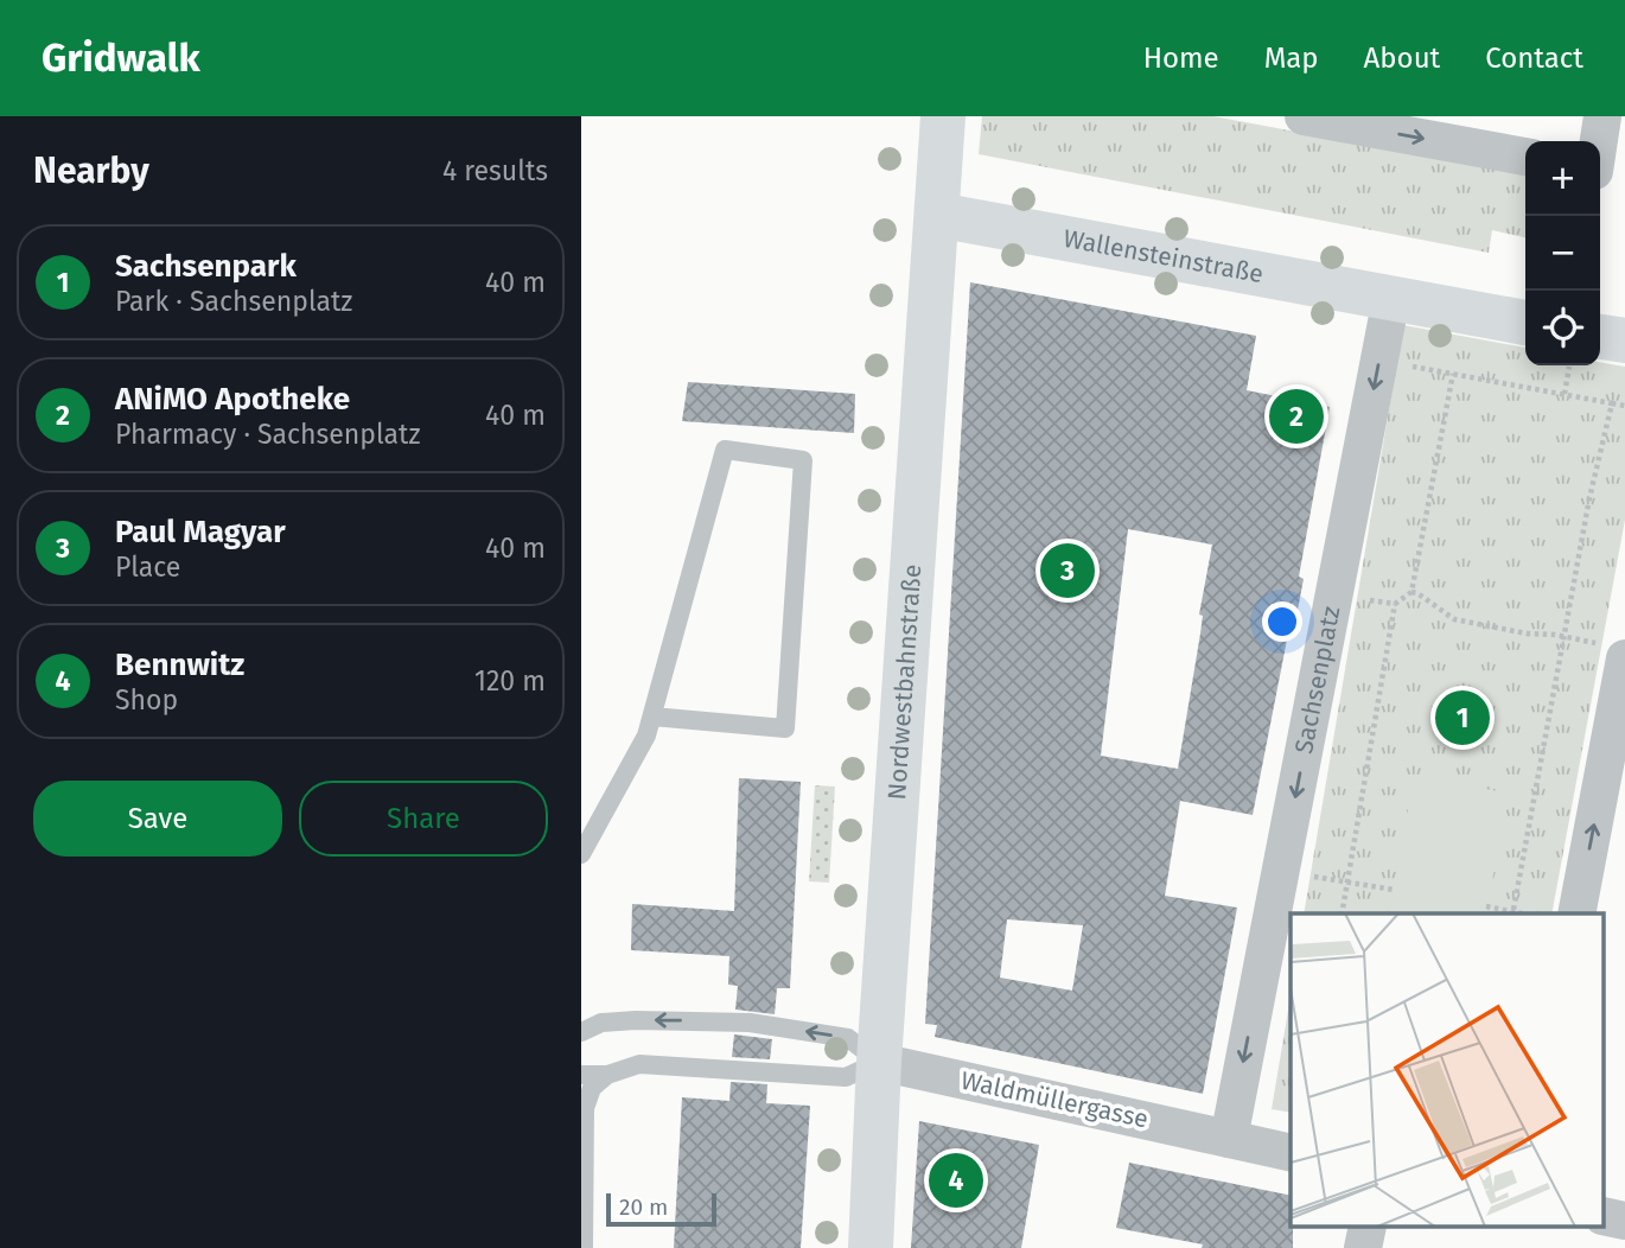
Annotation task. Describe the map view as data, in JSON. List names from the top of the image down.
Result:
{
  "streets": {
    "street": [
      "Wallensteinstraße",
      "Sachsenplatz",
      "Nordwestbahnstraße",
      "Waldmüllergasse"
    ]
  },
  "crossings": [
    ["Wallensteinstraße", "Sachsenplatz"],
    ["Wallensteinstraße", "Nordwestbahnstraße"],
    ["Sachsenplatz", "Waldmüllergasse"],
    ["Nordwestbahnstraße", "Waldmüllergasse"]
  ],
  "scale_bar": "20 m",
  "page": {
    "header": "Gridwalk",
    "nav": [
      "Home",
      "Map",
      "About",
      "Contact"
    ],
    "heading": ["Nearby", "4 results"],
    "map_buttons": ["+", "−"],
    "list": [
      {
        "mark": "1",
        "name": "Sachsenpark",
        "note": "Park · Sachsenplatz",
        "value": "40 m"
      },
      {
        "mark": "2",
        "name": "ANiMO Apotheke",
        "note": "Pharmacy · Sachsenplatz",
        "value": "40 m"
      },
      {
        "mark": "3",
        "name": "Paul Magyar",
        "note": "Place",
        "value": "40 m"
      },
      {
        "mark": "4",
        "name": "Bennwitz",
        "note": "Shop",
        "value": "120 m"
      }
    ],
    "pins": [
      "2",
      "3",
      "1",
      "4"
    ],
    "buttons": ["Save", "Share"],
    "scale": "20 m"
  }
}
